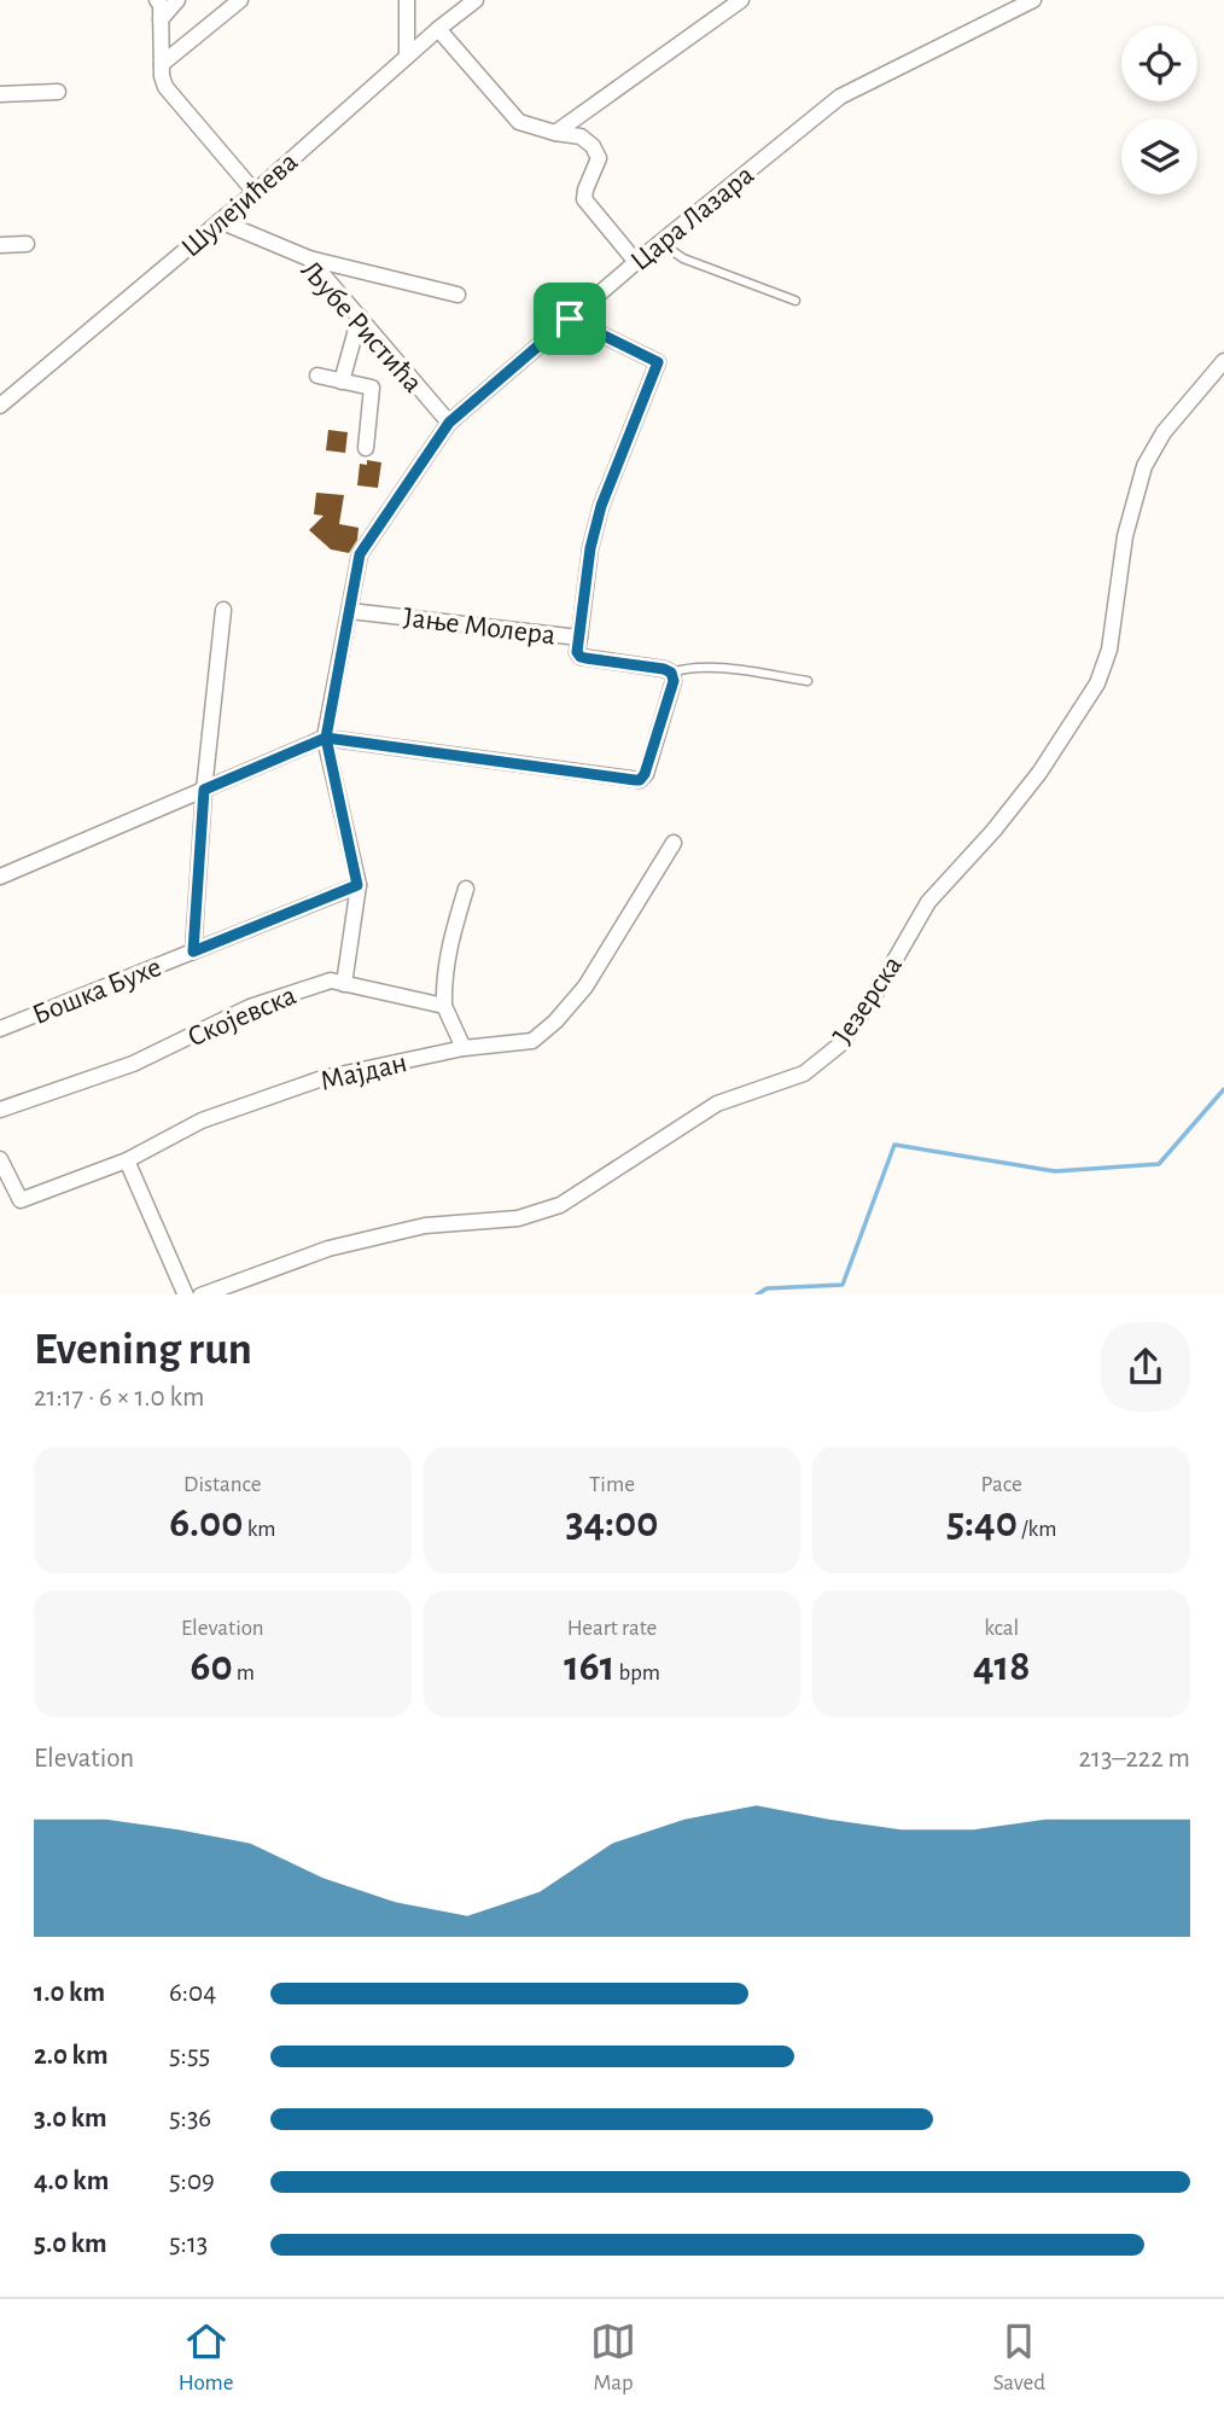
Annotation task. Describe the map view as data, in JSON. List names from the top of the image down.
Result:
{
  "streets": {
    "street": [
      "Шулејићева",
      "Цара Лазара",
      "Љубе Ристића",
      "Јање Молера",
      "Бошка Бухе",
      "Језерска",
      "Скојевска",
      "Мајдан"
    ]
  },
  "crossings": [
    ["Шулејићева", "Љубе Ристића"],
    ["Цара Лазара", "Љубе Ристића"],
    ["Цара Лазара", "Јање Молера"],
    ["Цара Лазара", "Бошка Бухе"],
    ["Цара Лазара", "Скојевска"]
  ],
  "page": {
    "heading": ["Evening run", "21:17 · 6 × 1.0 km"],
    "stats": [
      ["Distance", "6.00 km"],
      ["Time", "34:00"],
      ["Pace", "5:40 /km"],
      ["Elevation", "60 m"],
      ["Heart rate", "161 bpm"],
      ["kcal", "418"]
    ],
    "chart": ["Elevation", "213–222 m"],
    "list": [
      {
        "name": "1.0 km",
        "note": "6:04"
      },
      {
        "name": "2.0 km",
        "note": "5:55"
      },
      {
        "name": "3.0 km",
        "note": "5:36"
      },
      {
        "name": "4.0 km",
        "note": "5:09"
      },
      {
        "name": "5.0 km",
        "note": "5:13"
      }
    ],
    "tabs": ["Home", "Map", "Saved"]
  }
}
